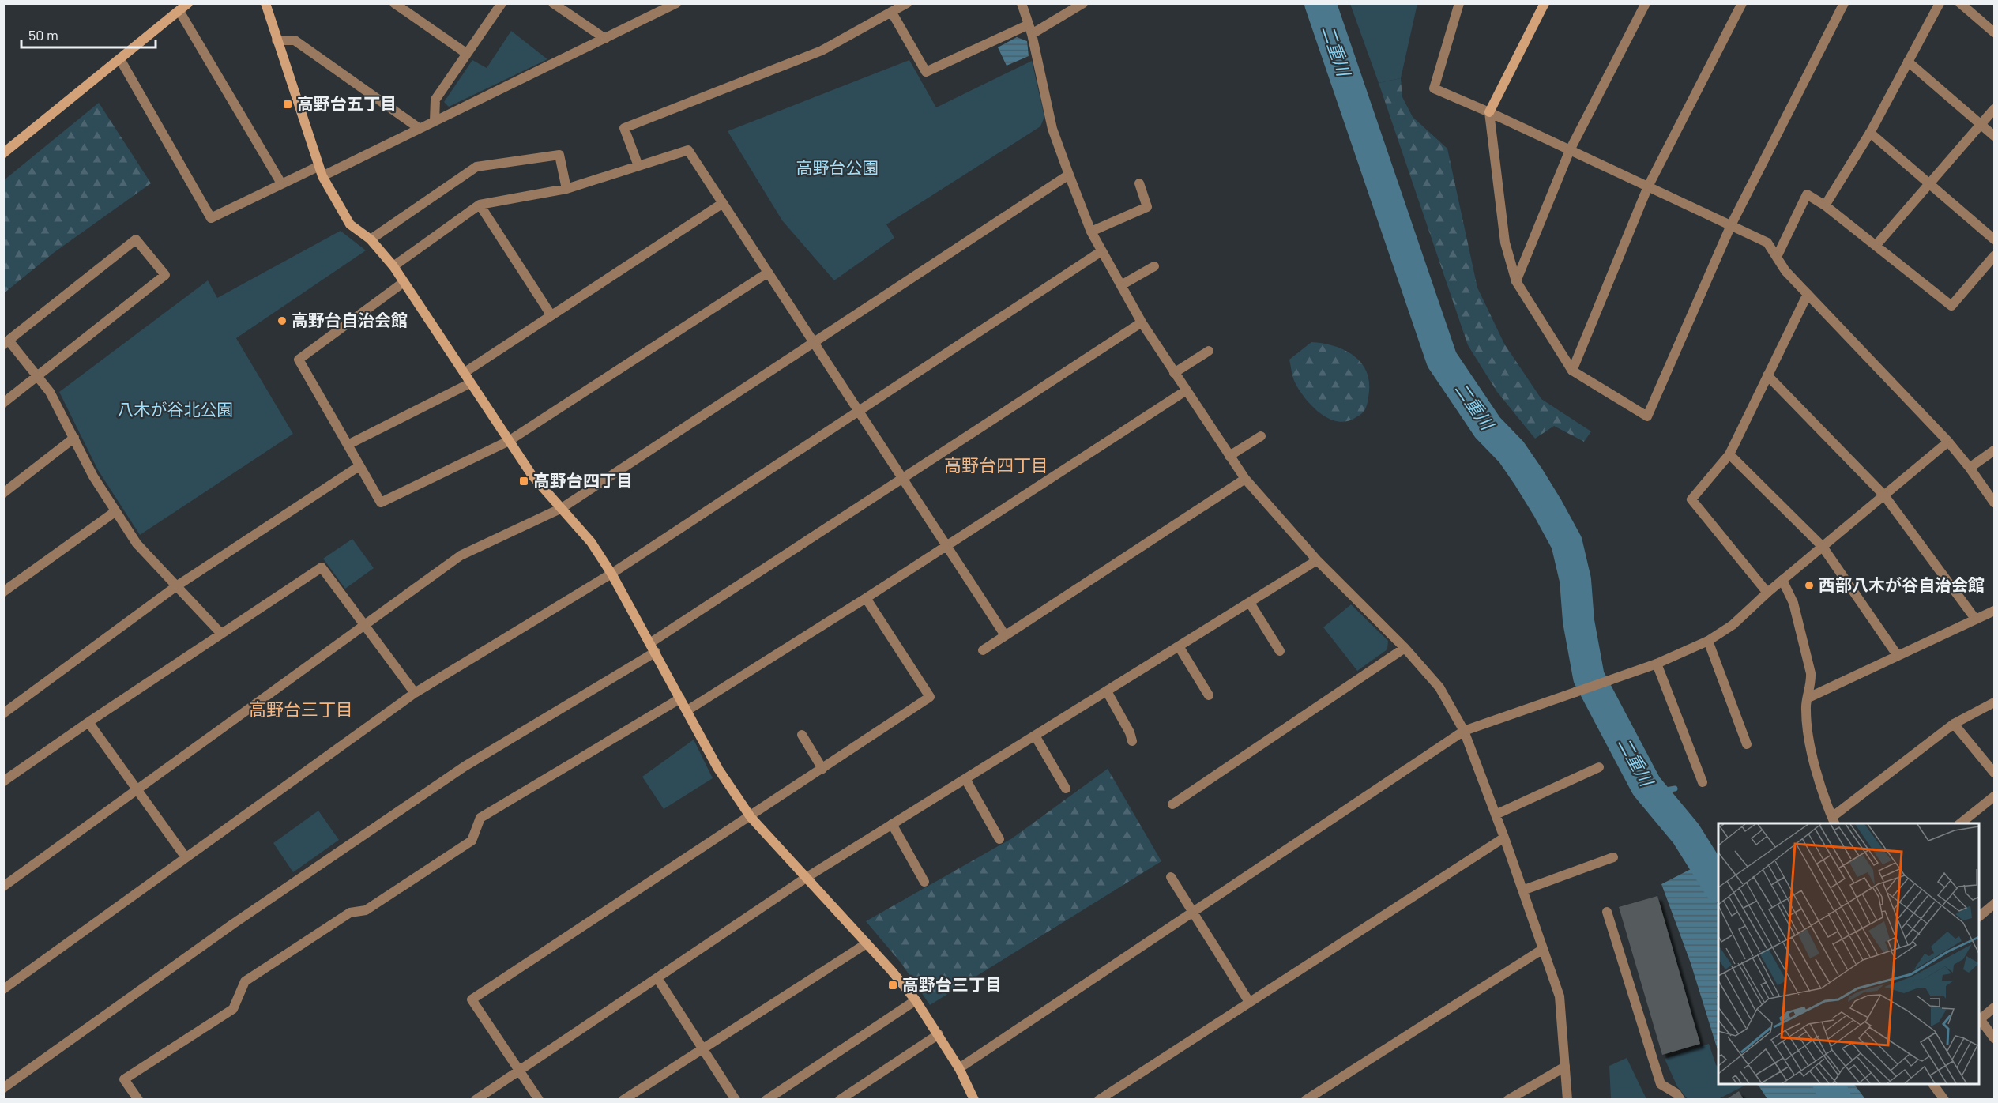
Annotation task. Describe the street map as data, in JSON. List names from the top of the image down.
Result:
{
  "districts": ["高野台四丁目", "高野台三丁目"],
  "water": ["二重川"],
  "parks": ["高野台公園", "八木が谷北公園"],
  "places": {
    "transit": ["高野台五丁目", "高野台四丁目", "高野台三丁目"],
    "other": ["高野台自治会館", "西部八木が谷自治会館"]
  },
  "scale_bar": "50 m"
}
